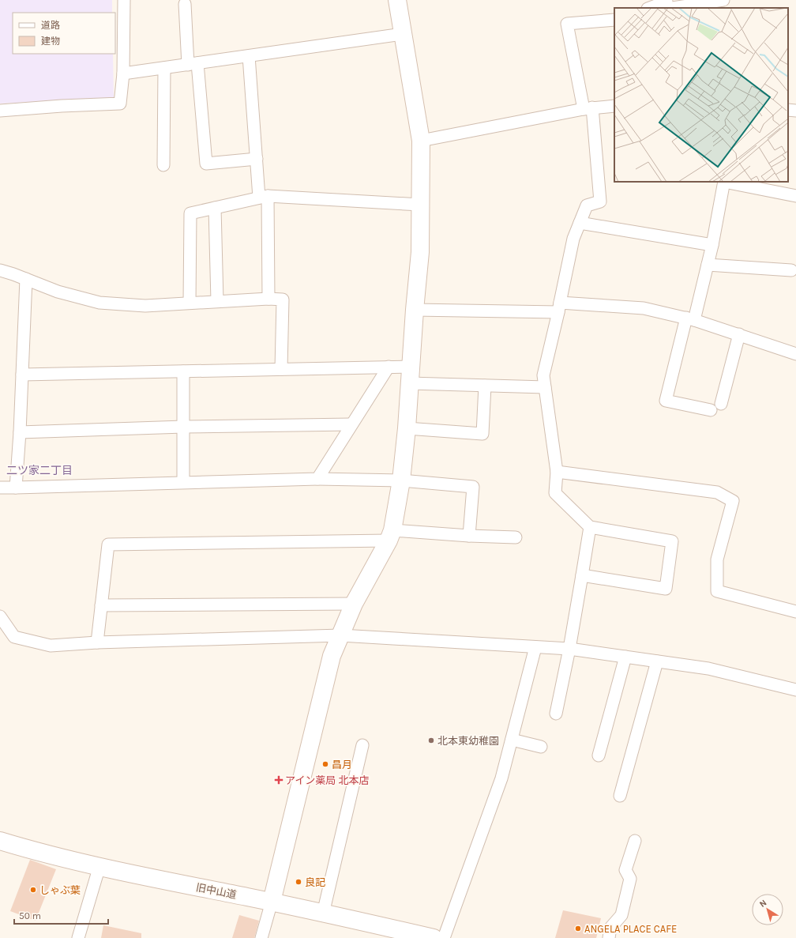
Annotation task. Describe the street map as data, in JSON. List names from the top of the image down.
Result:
{
  "streets": {
    "street": ["旧中山道"]
  },
  "districts": ["二ツ家二丁目"],
  "places": {
    "other": [
      "北本東幼稚園",
      "昌月",
      "良記",
      "しゃぶ葉",
      "ANGELA PLACE CAFE"
    ],
    "health": ["アイン薬局 北本店"]
  },
  "legend": ["道路", "建物"],
  "scale_bar": "50 m",
  "north": "top left"
}
